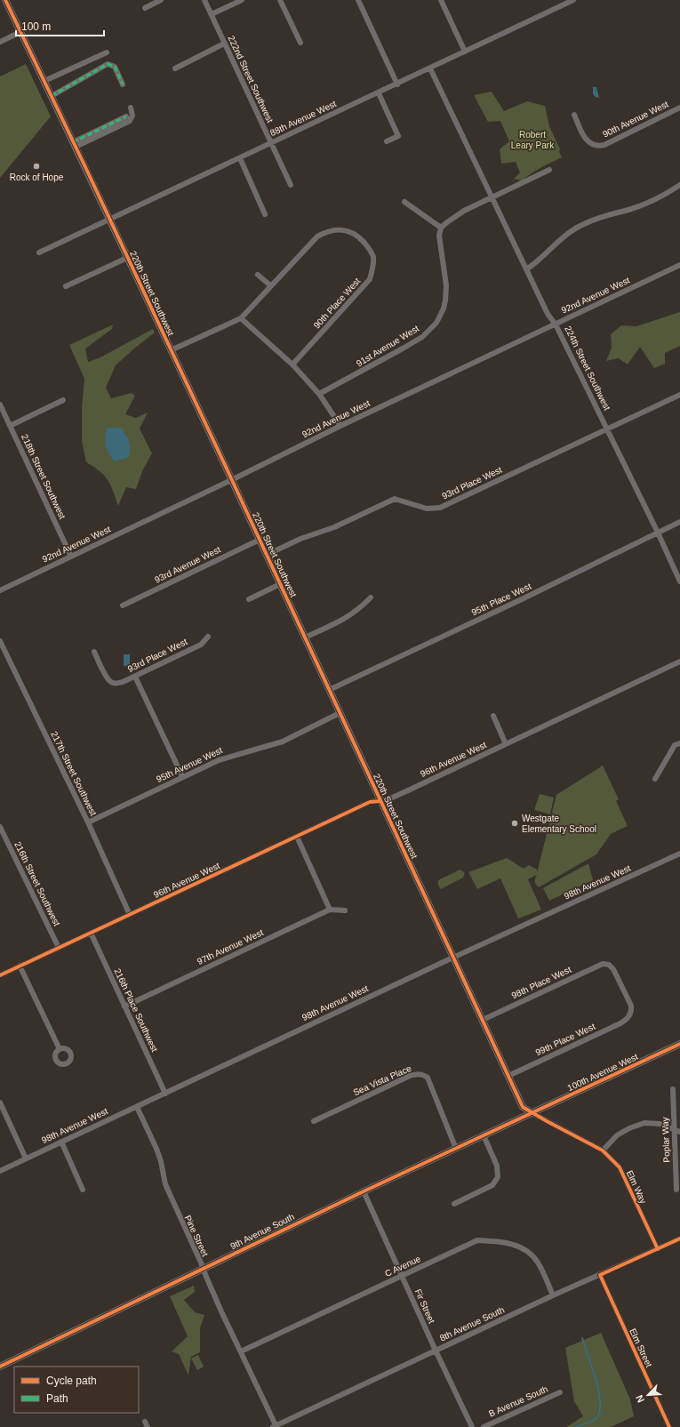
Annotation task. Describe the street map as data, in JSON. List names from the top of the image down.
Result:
{
  "streets": {
    "main road": ["220th Street Southwest", "100th Avenue West", "9th Avenue South"],
    "street": [
      "222nd Street Southwest",
      "88th Avenue West",
      "90th Avenue West",
      "92nd Avenue West",
      "90th Place West",
      "91st Avenue West",
      "224th Street Southwest",
      "218th Street Southwest",
      "93rd Place West",
      "93rd Avenue West",
      "95th Place West",
      "96th Avenue West",
      "95th Avenue West",
      "217th Street Southwest",
      "98th Avenue West",
      "216th Street Southwest",
      "97th Avenue West",
      "98th Place West",
      "216th Place Southwest",
      "99th Place West",
      "Sea Vista Place",
      "Poplar Way",
      "Elm Way",
      "Pine Street",
      "C Avenue",
      "Fir Street",
      "8th Avenue South",
      "Elm Street",
      "B Avenue South"
    ]
  },
  "crossings": [
    ["222nd Street Southwest", "88th Avenue West"],
    ["88th Avenue West", "220th Street Southwest"],
    ["88th Avenue West", "224th Street Southwest"],
    ["220th Street Southwest", "92nd Avenue West"],
    ["220th Street Southwest", "93rd Place West"],
    ["220th Street Southwest", "93rd Avenue West"],
    ["220th Street Southwest", "95th Place West"],
    ["220th Street Southwest", "96th Avenue West"],
    ["220th Street Southwest", "95th Avenue West"],
    ["220th Street Southwest", "98th Avenue West"],
    ["220th Street Southwest", "98th Place West"],
    ["220th Street Southwest", "99th Place West"],
    ["220th Street Southwest", "100th Avenue West"],
    ["220th Street Southwest", "Elm Way"],
    ["220th Street Southwest", "9th Avenue South"],
    ["92nd Avenue West", "224th Street Southwest"],
    ["92nd Avenue West", "218th Street Southwest"],
    ["224th Street Southwest", "93rd Place West"],
    ["224th Street Southwest", "95th Place West"],
    ["96th Avenue West", "217th Street Southwest"],
    ["96th Avenue West", "216th Street Southwest"],
    ["96th Avenue West", "216th Place Southwest"],
    ["95th Avenue West", "217th Street Southwest"],
    ["98th Avenue West", "216th Place Southwest"],
    ["98th Avenue West", "Pine Street"],
    ["97th Avenue West", "216th Place Southwest"],
    ["98th Place West", "99th Place West"],
    ["100th Avenue West", "Elm Way"],
    ["100th Avenue West", "9th Avenue South"],
    ["Sea Vista Place", "9th Avenue South"],
    ["Elm Way", "9th Avenue South"],
    ["Elm Way", "8th Avenue South"],
    ["9th Avenue South", "Pine Street"],
    ["9th Avenue South", "Fir Street"],
    ["Pine Street", "C Avenue"],
    ["Pine Street", "8th Avenue South"],
    ["C Avenue", "Fir Street"],
    ["C Avenue", "8th Avenue South"],
    ["Fir Street", "8th Avenue South"],
    ["8th Avenue South", "Elm Street"]
  ],
  "parks": ["Robert Leary Park"],
  "places": ["Rock of Hope", "Westgate Elementary School"],
  "legend": ["Cycle path", "Path"],
  "scale_bar": "100 m",
  "north": "bottom left"
}
